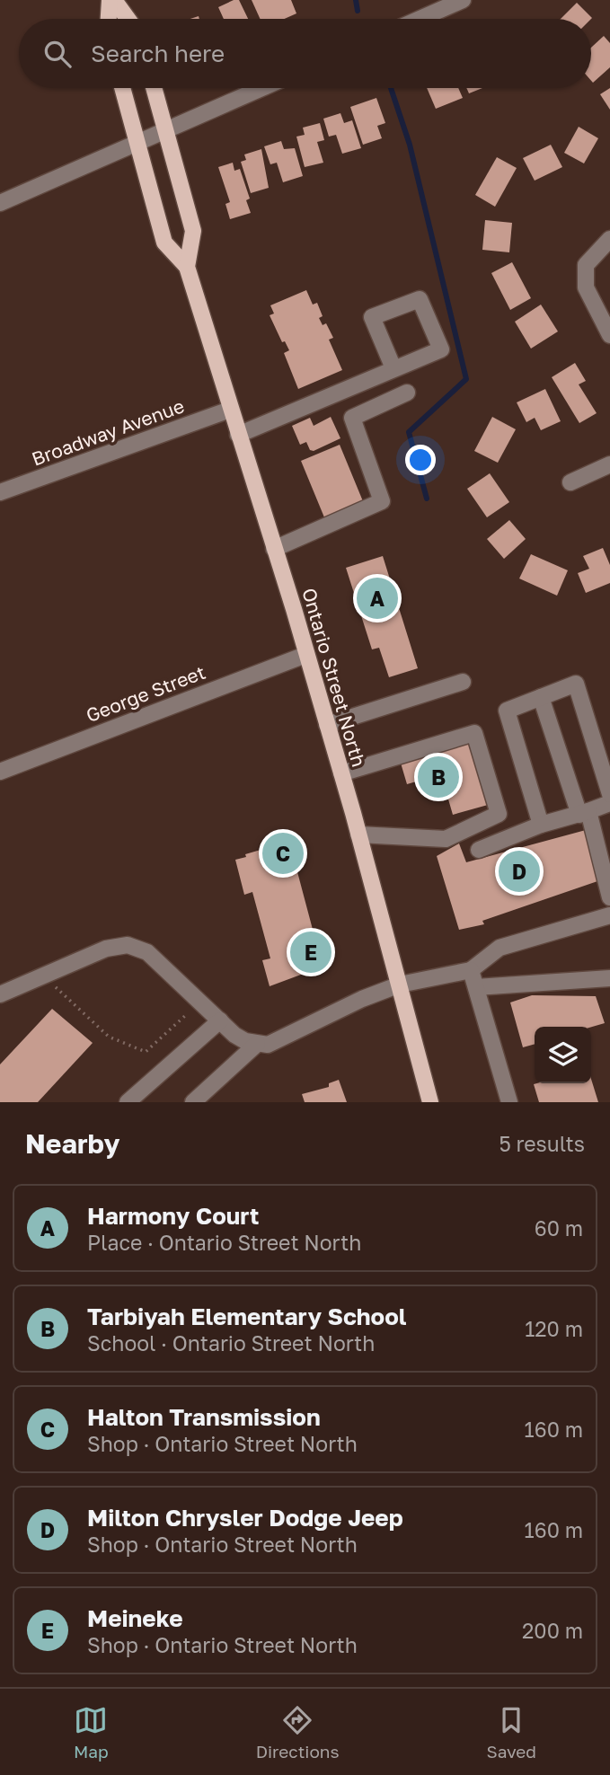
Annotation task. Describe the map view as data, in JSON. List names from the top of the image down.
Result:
{
  "streets": {
    "main road": ["Ontario Street North"],
    "street": ["Broadway Avenue", "George Street"]
  },
  "crossings": [
    ["Broadway Avenue", "Ontario Street North"],
    ["Ontario Street North", "George Street"]
  ],
  "page": {
    "search": "Search here",
    "pins": [
      "A",
      "B",
      "C",
      "D",
      "E"
    ],
    "heading": ["Nearby", "5 results"],
    "list": [
      {
        "mark": "A",
        "name": "Harmony Court",
        "note": "Place · Ontario Street North",
        "value": "60 m"
      },
      {
        "mark": "B",
        "name": "Tarbiyah Elementary School",
        "note": "School · Ontario Street North",
        "value": "120 m"
      },
      {
        "mark": "C",
        "name": "Halton Transmission",
        "note": "Shop · Ontario Street North",
        "value": "160 m"
      },
      {
        "mark": "D",
        "name": "Milton Chrysler Dodge Jeep",
        "note": "Shop · Ontario Street North",
        "value": "160 m"
      },
      {
        "mark": "E",
        "name": "Meineke",
        "note": "Shop · Ontario Street North",
        "value": "200 m"
      }
    ],
    "nav": ["Map", "Directions", "Saved"]
  }
}
